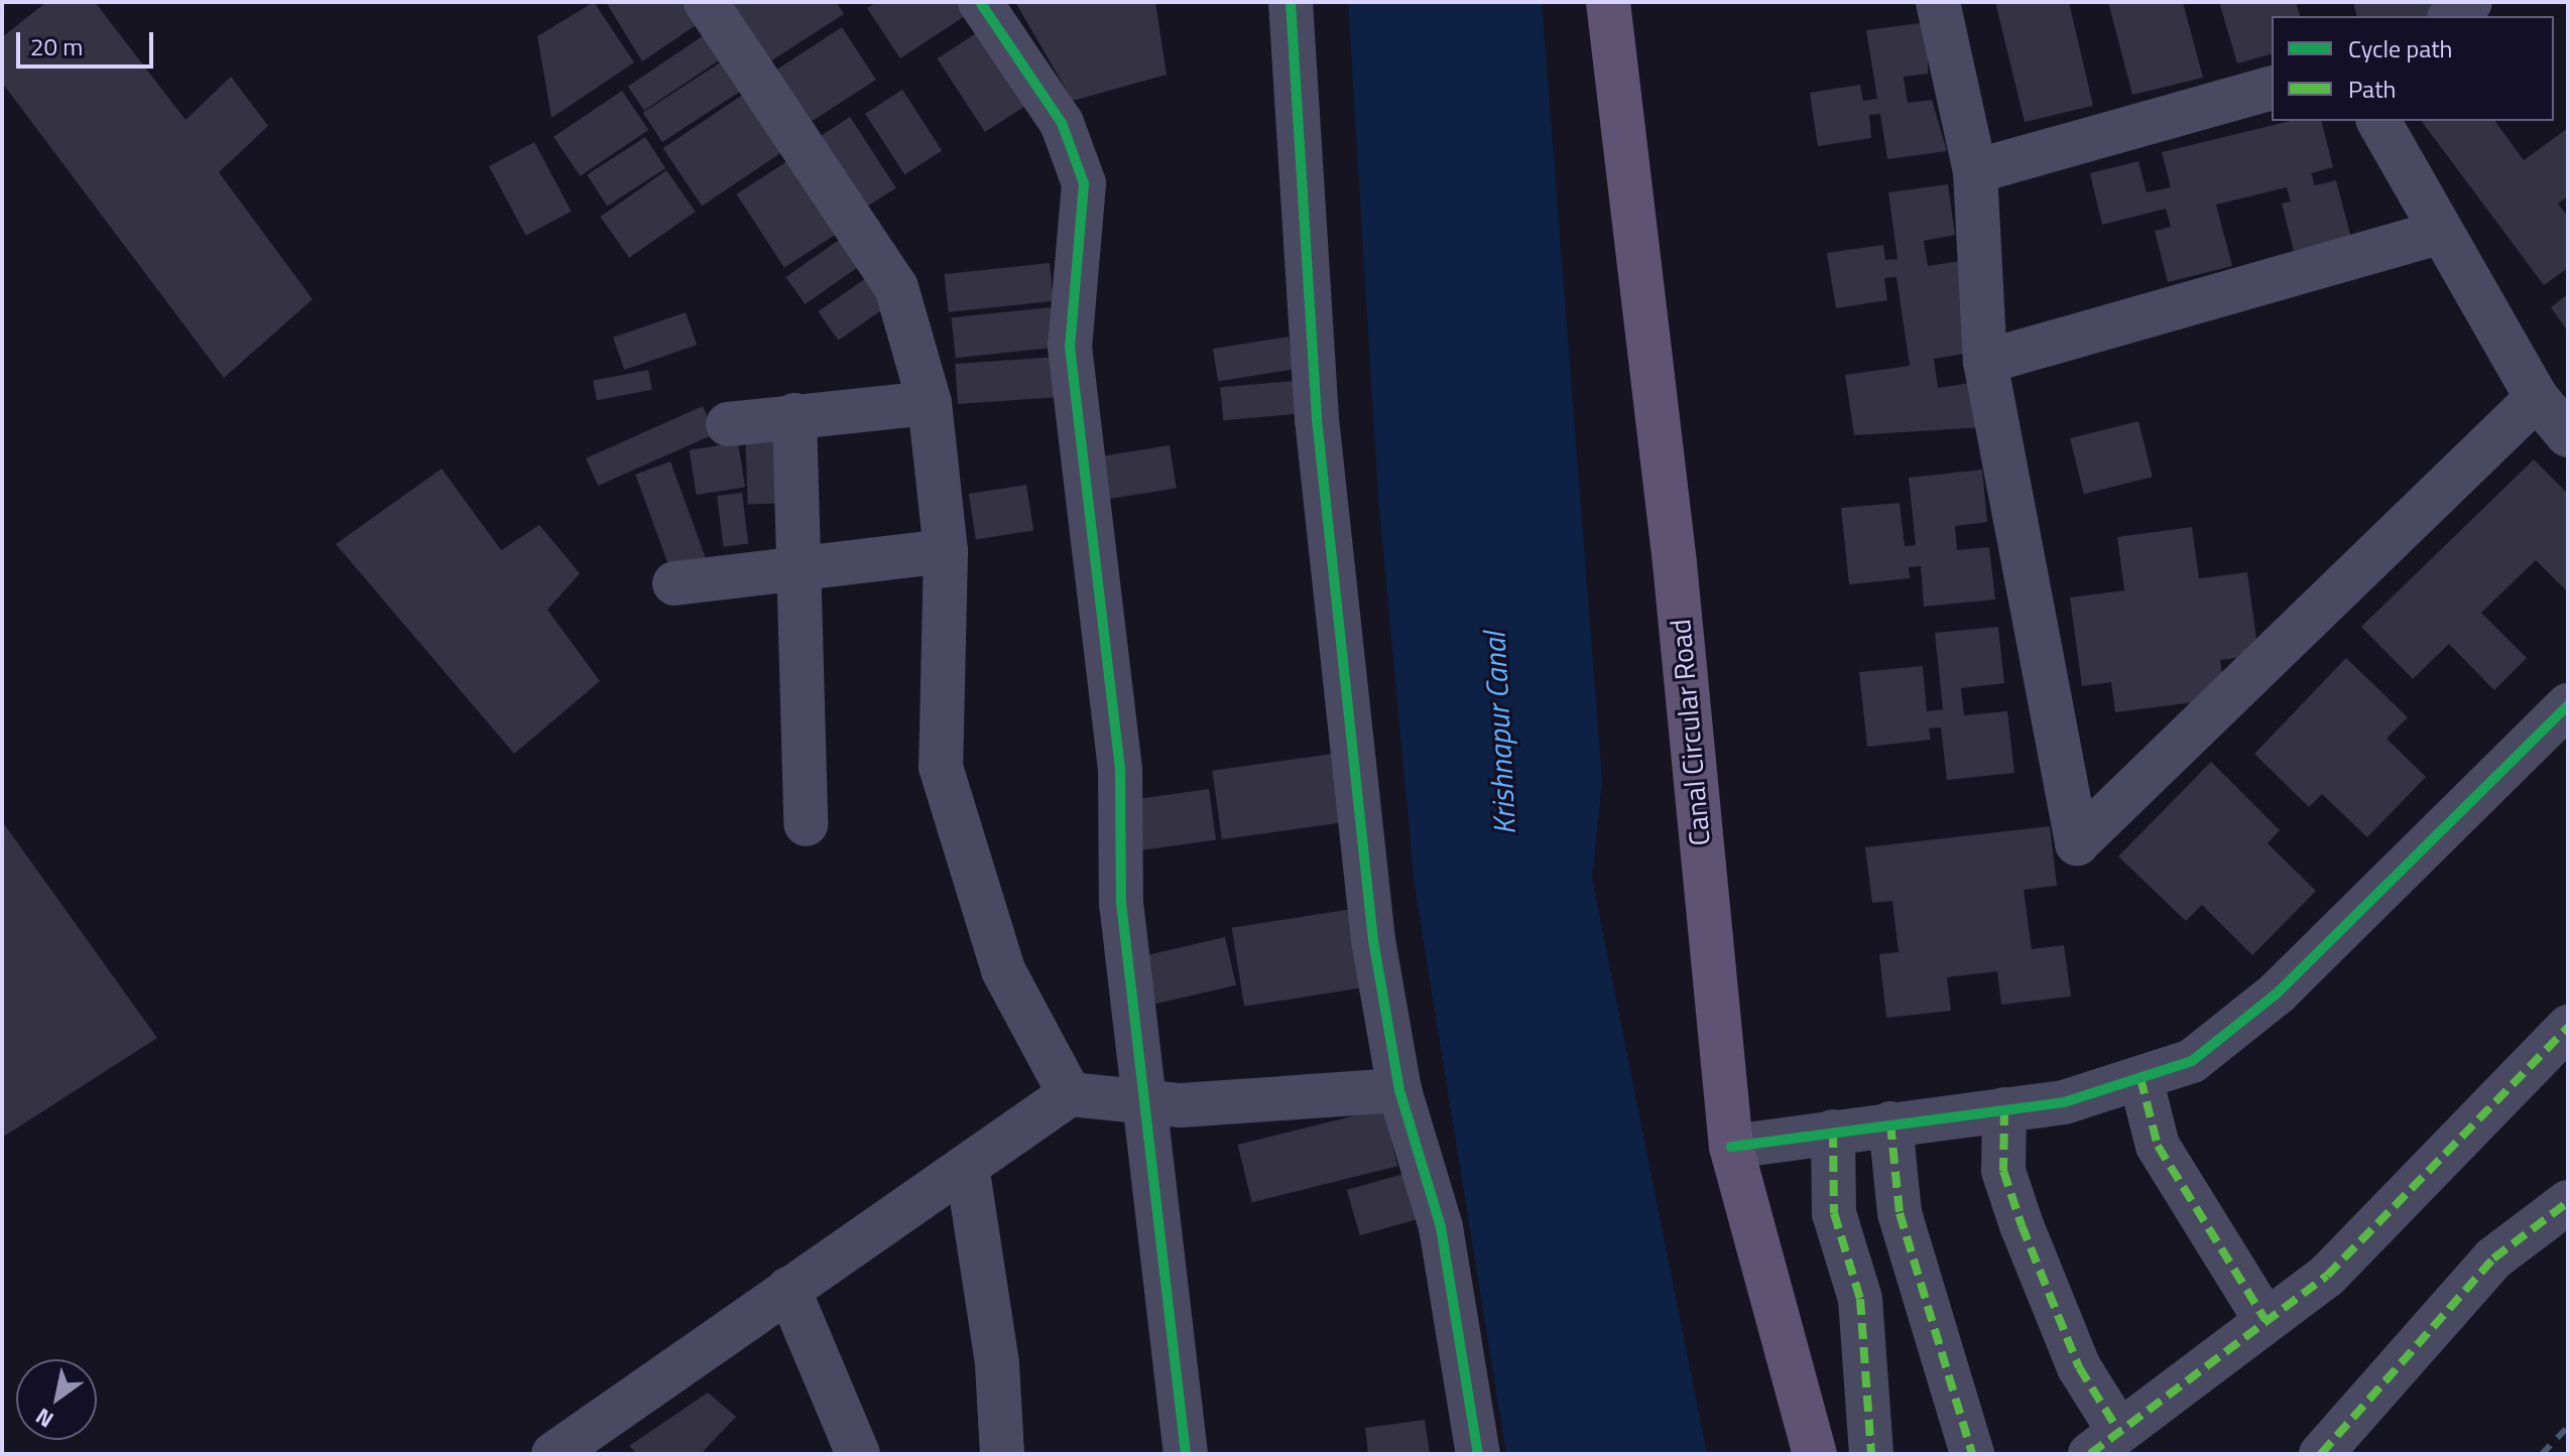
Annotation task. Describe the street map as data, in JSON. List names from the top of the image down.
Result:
{
  "streets": {
    "main road": ["Canal Circular Road"]
  },
  "water": ["Krishnapur Canal"],
  "legend": ["Cycle path", "Path"],
  "scale_bar": "20 m",
  "north": "bottom left"
}
